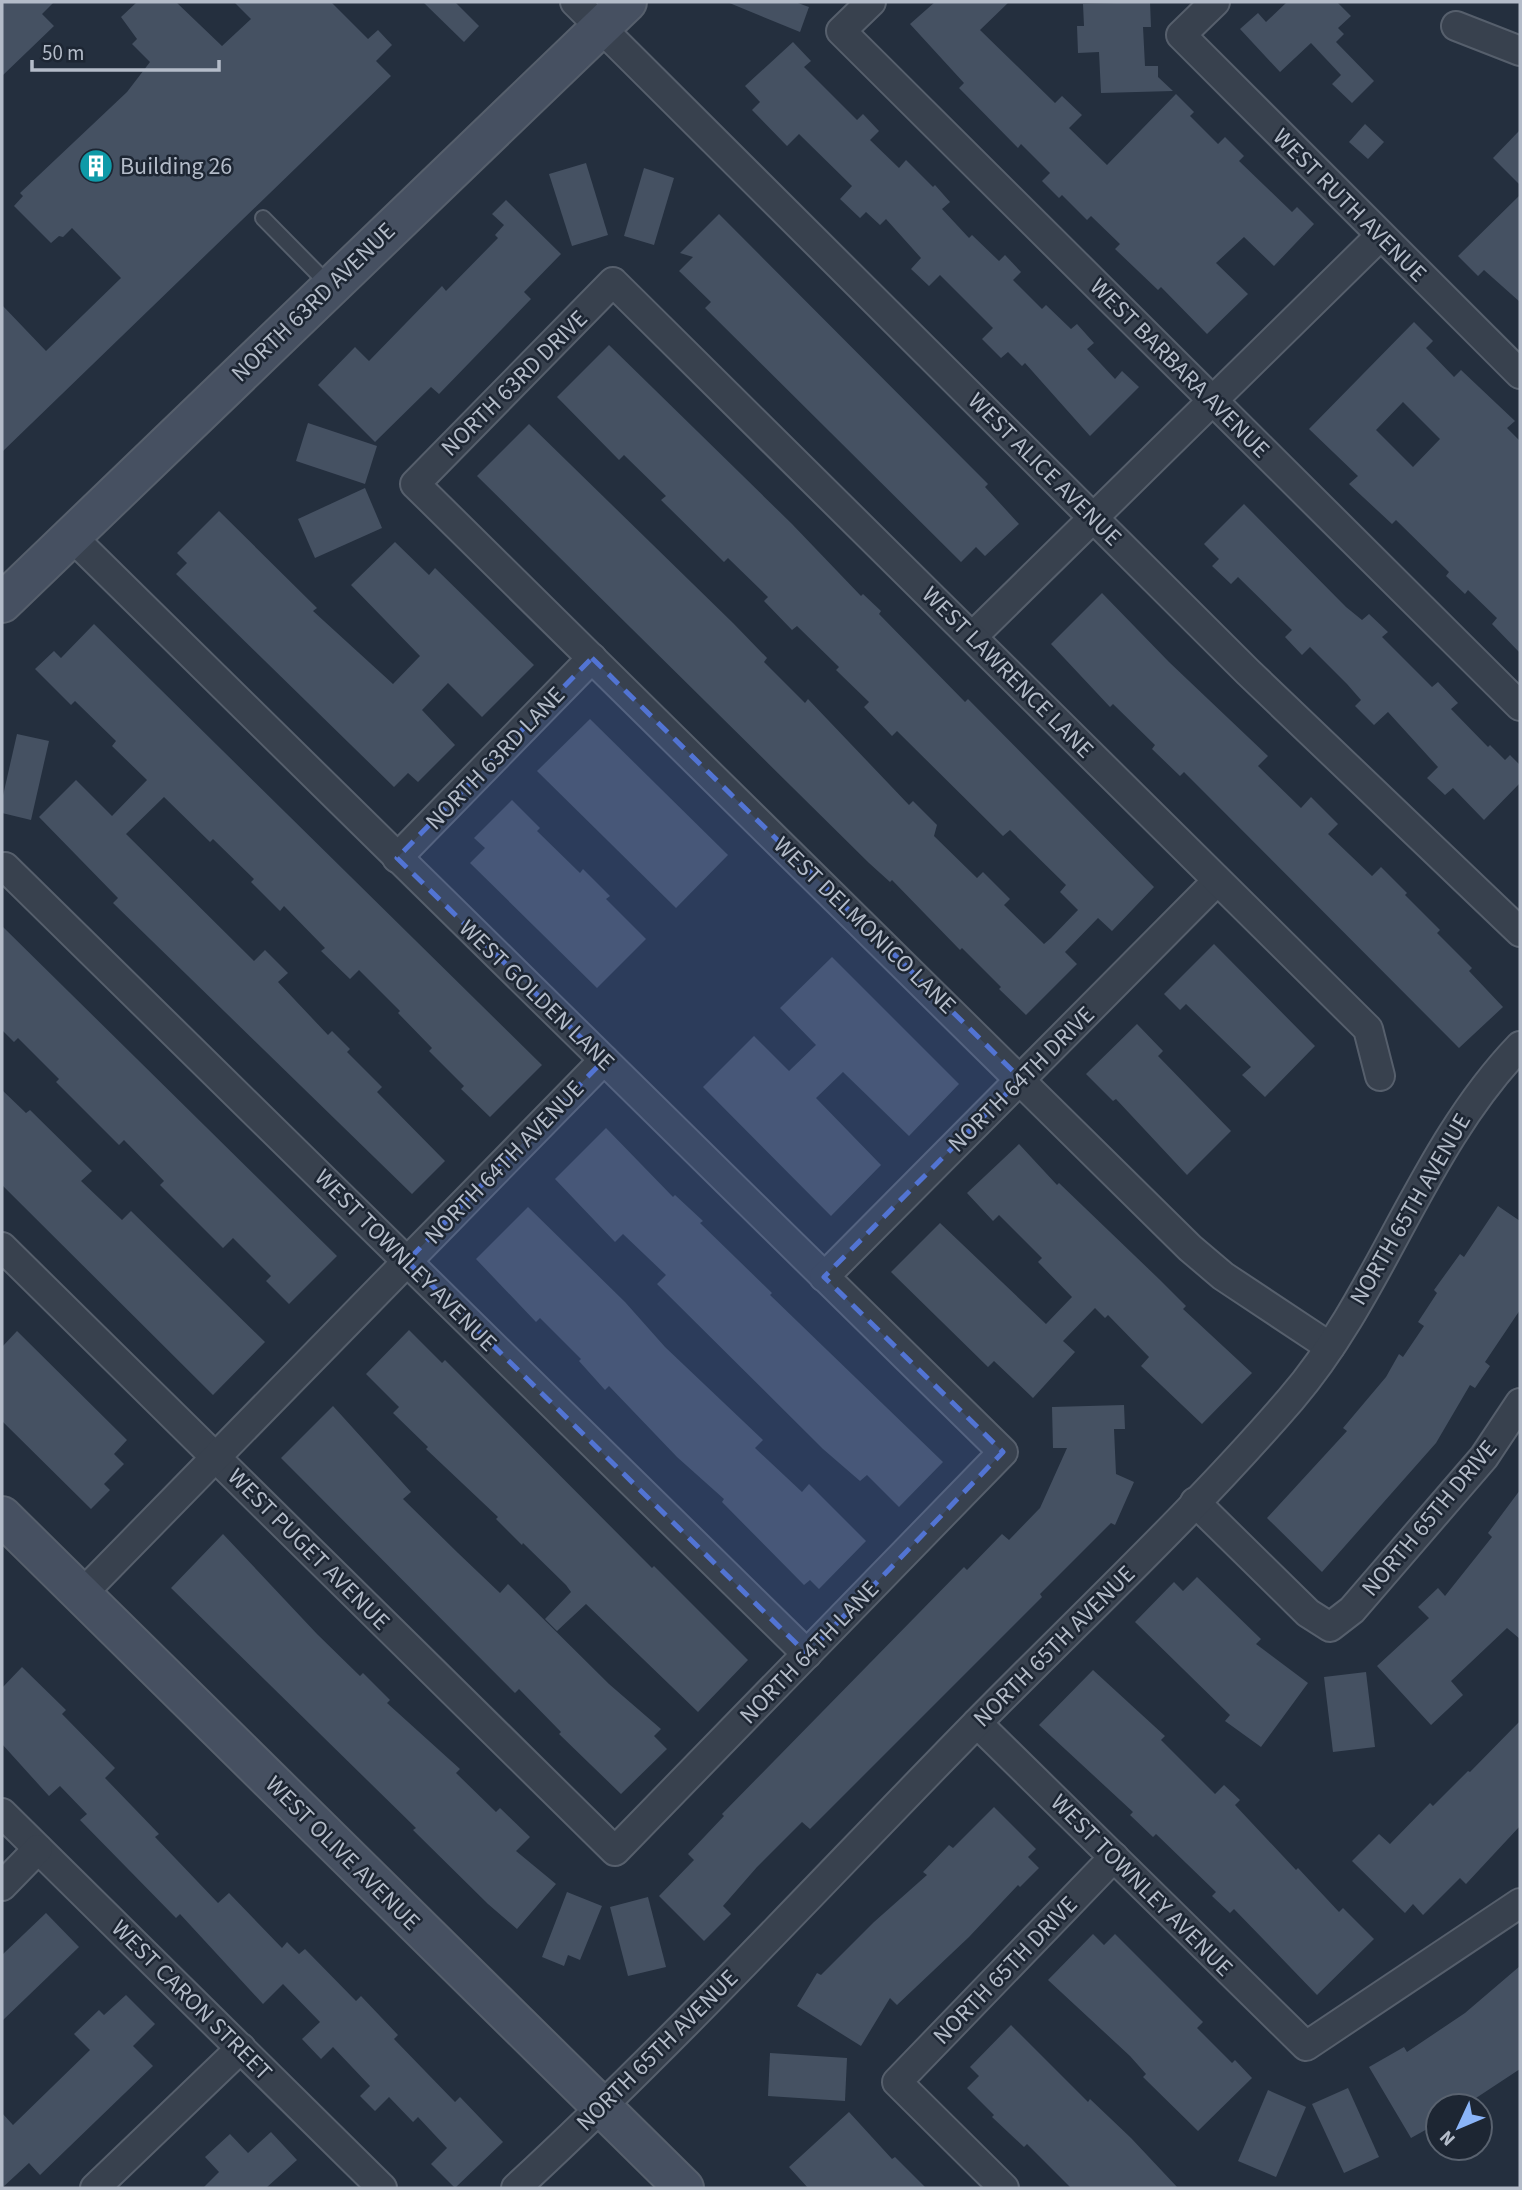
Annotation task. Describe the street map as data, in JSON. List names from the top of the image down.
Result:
{
  "streets": {
    "main road": ["NORTH 63RD AVENUE", "WEST OLIVE AVENUE"],
    "street": [
      "WEST RUTH AVENUE",
      "WEST BARBARA AVENUE",
      "NORTH 63RD DRIVE",
      "WEST ALICE AVENUE",
      "WEST LAWRENCE LANE",
      "NORTH 63RD LANE",
      "WEST DELMONICO LANE",
      "WEST GOLDEN LANE",
      "NORTH 64TH DRIVE",
      "NORTH 64TH AVENUE",
      "NORTH 65TH AVENUE",
      "WEST TOWNLEY AVENUE",
      "NORTH 65TH DRIVE",
      "WEST PUGET AVENUE",
      "NORTH 64TH LANE",
      "WEST CARON STREET"
    ]
  },
  "crossings": [
    ["NORTH 63RD AVENUE", "WEST ALICE AVENUE"],
    ["NORTH 63RD AVENUE", "WEST GOLDEN LANE"],
    ["NORTH 63RD DRIVE", "WEST LAWRENCE LANE"],
    ["NORTH 63RD DRIVE", "WEST DELMONICO LANE"],
    ["WEST LAWRENCE LANE", "NORTH 64TH DRIVE"],
    ["NORTH 63RD LANE", "WEST DELMONICO LANE"],
    ["NORTH 63RD LANE", "WEST GOLDEN LANE"],
    ["WEST DELMONICO LANE", "NORTH 64TH DRIVE"],
    ["WEST DELMONICO LANE", "NORTH 65TH AVENUE"],
    ["WEST GOLDEN LANE", "NORTH 64TH DRIVE"],
    ["WEST GOLDEN LANE", "NORTH 64TH AVENUE"],
    ["WEST GOLDEN LANE", "NORTH 64TH LANE"],
    ["NORTH 64TH AVENUE", "WEST TOWNLEY AVENUE"],
    ["NORTH 64TH AVENUE", "WEST PUGET AVENUE"],
    ["NORTH 64TH AVENUE", "WEST OLIVE AVENUE"],
    ["NORTH 65TH AVENUE", "WEST TOWNLEY AVENUE"],
    ["NORTH 65TH AVENUE", "NORTH 65TH DRIVE"],
    ["NORTH 65TH AVENUE", "WEST OLIVE AVENUE"],
    ["WEST TOWNLEY AVENUE", "NORTH 65TH DRIVE"],
    ["WEST TOWNLEY AVENUE", "NORTH 64TH LANE"],
    ["WEST PUGET AVENUE", "NORTH 64TH LANE"]
  ],
  "places": {
    "building": ["Building 26"]
  },
  "scale_bar": "50 m",
  "north": "bottom left"
}
